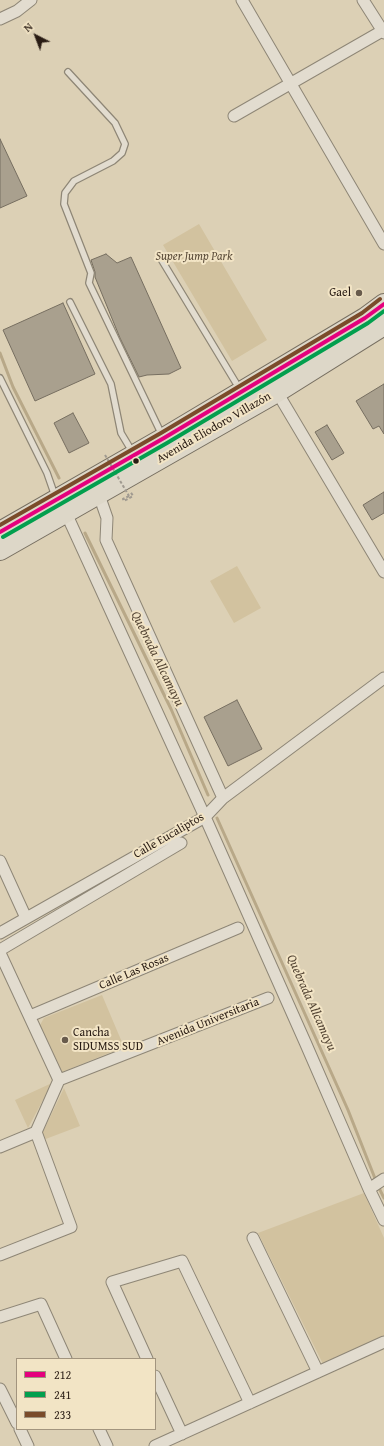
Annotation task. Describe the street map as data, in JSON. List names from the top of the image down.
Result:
{
  "streets": {
    "highway": ["Avenida Eliodoro Villazón"],
    "street": ["Calle Eucaliptos", "Calle Las Rosas", "Avenida Universitaria"]
  },
  "water": ["Quebrada Allcamayu"],
  "parks": ["Super Jump Park"],
  "places": ["Gael", "Cancha SIDUMSS SUD"],
  "lines": ["transit line 233", "transit line 212", "transit line 241"],
  "legend": ["212", "241", "233"],
  "north": "top left"
}
